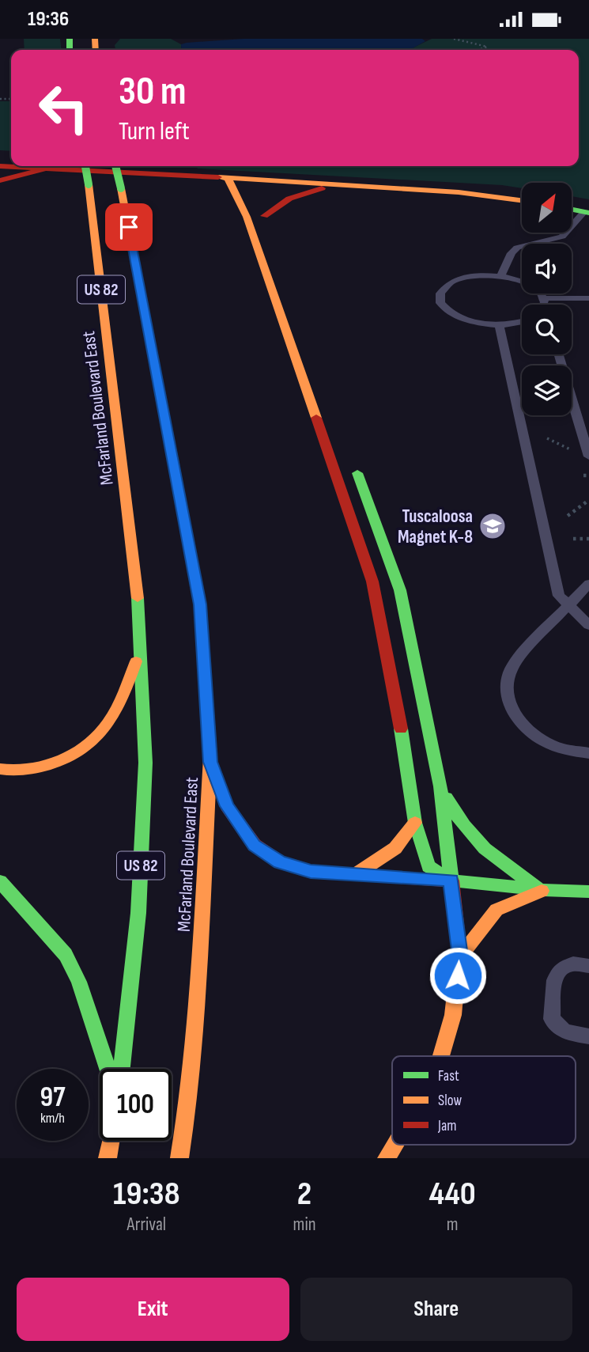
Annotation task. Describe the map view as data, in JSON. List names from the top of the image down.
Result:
{
  "streets": {
    "main road": ["US 82", "McFarland Boulevard East"]
  },
  "places": {
    "school or university": ["Tuscaloosa Magnet K-8"]
  },
  "legend": ["Fast", "Slow", "Jam"],
  "north": "top right",
  "page": {
    "status": "19:36",
    "turn": ["30 m", "Turn left"],
    "speed": "97 km/h",
    "limit": "100",
    "eta": [
      "19:38",
      "Arrival",
      "2",
      "min",
      "440",
      "m"
    ],
    "buttons": ["Exit", "Share"]
  }
}
